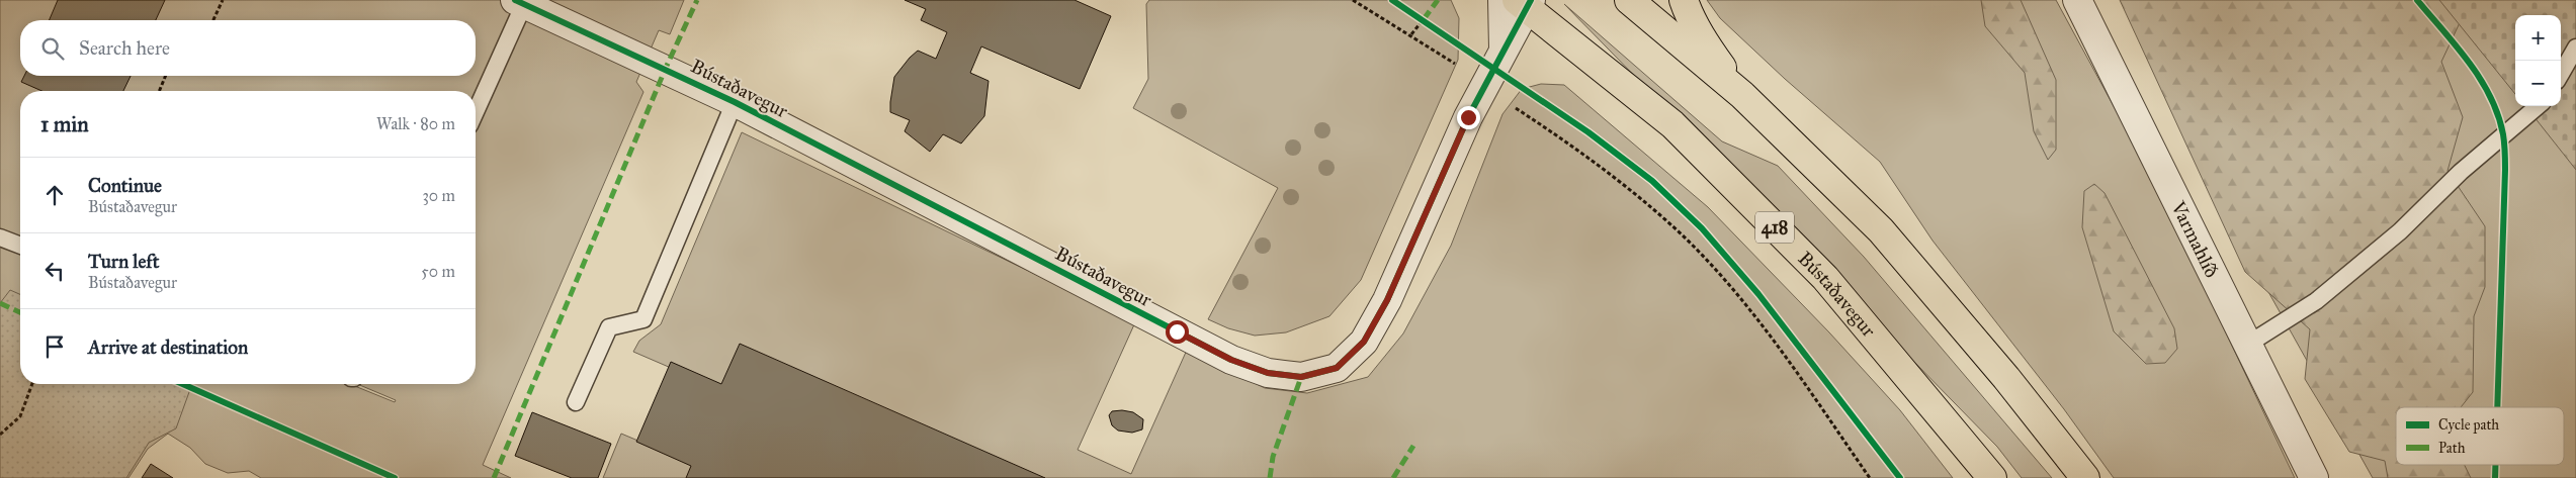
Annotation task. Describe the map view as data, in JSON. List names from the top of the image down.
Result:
{
  "streets": {
    "main road": ["Bústaðavegur", "418"],
    "street": ["Varmahlíð"]
  },
  "legend": ["Cycle path", "Path"],
  "page": {
    "map_buttons": ["+", "−"],
    "search": "Search here",
    "heading": ["1 min", "Walk · 80 m"],
    "list": [
      ["Continue", "Bústaðavegur", "30 m"],
      ["Turn left", "Bústaðavegur", "50 m"],
      "Arrive at destination"
    ]
  }
}
